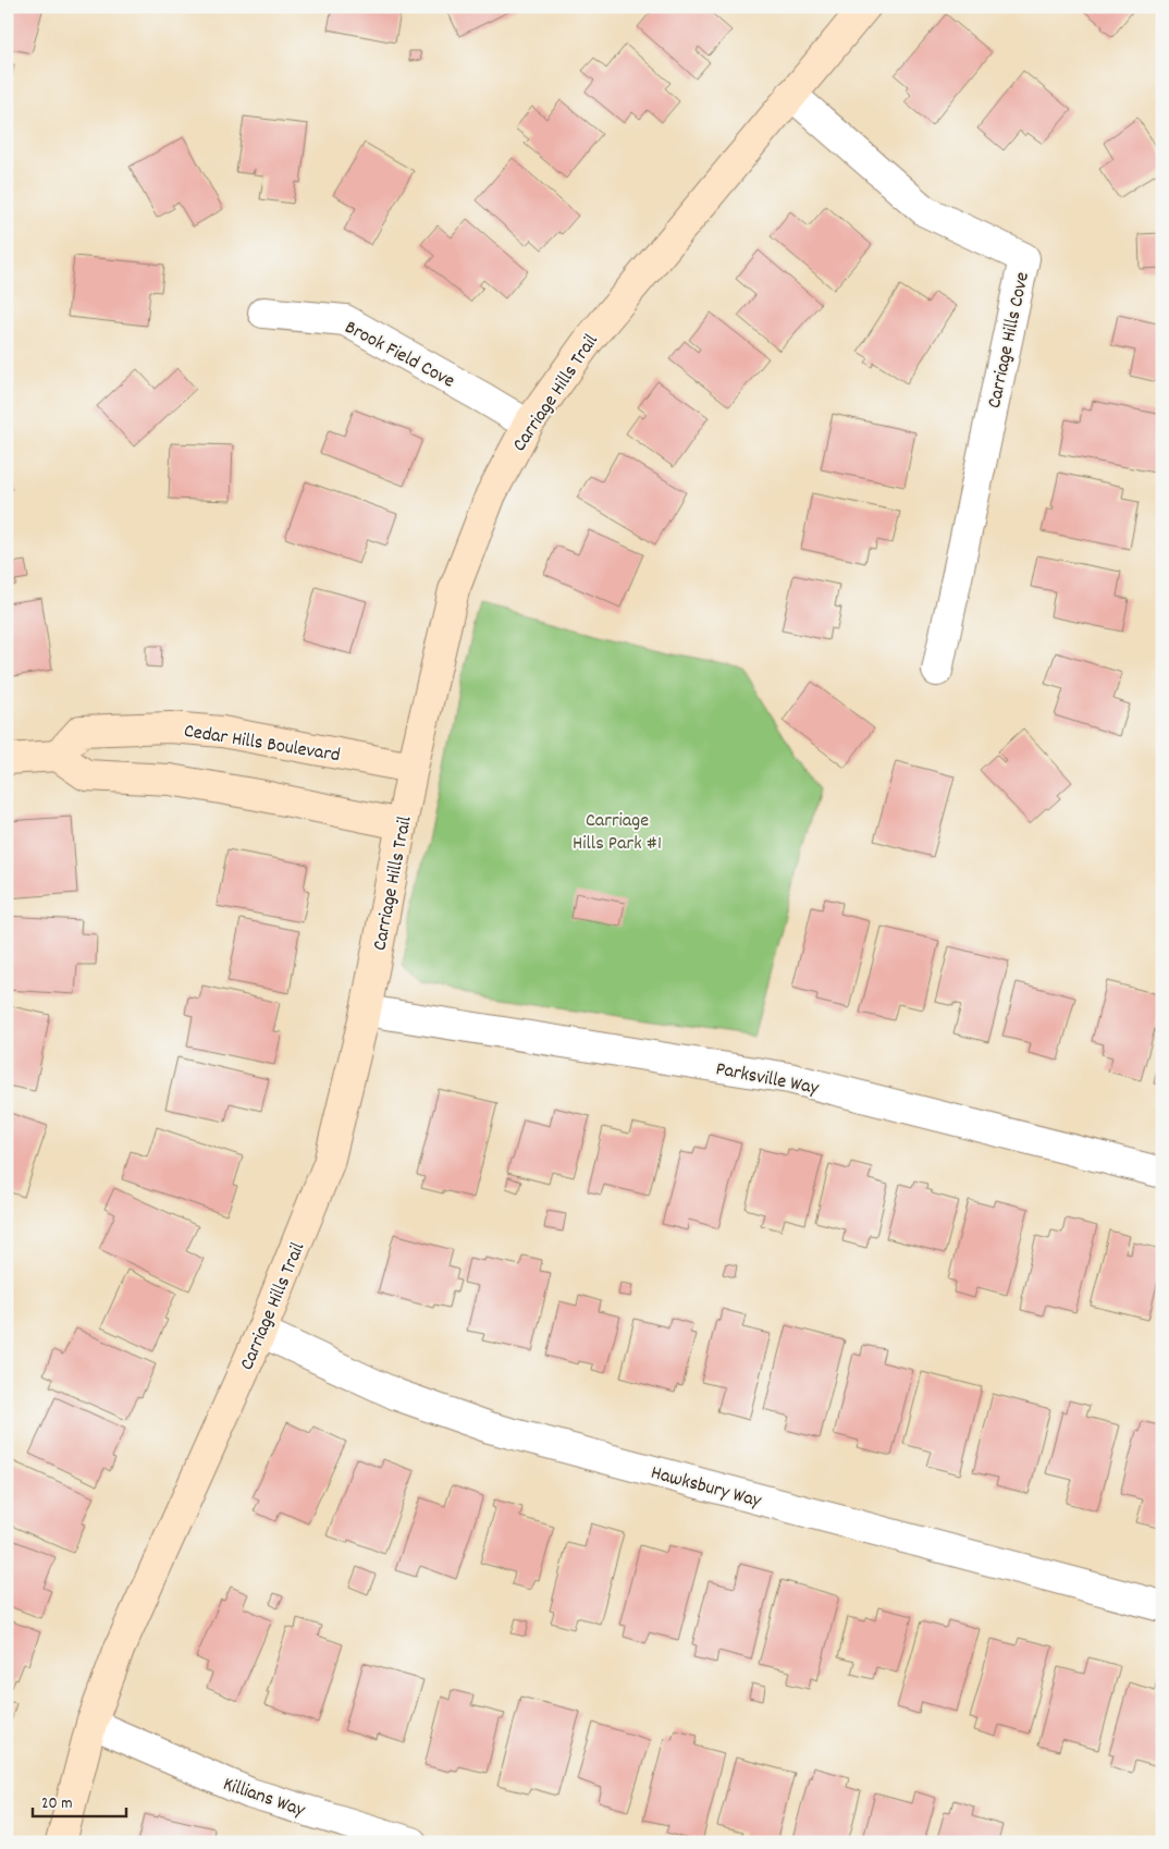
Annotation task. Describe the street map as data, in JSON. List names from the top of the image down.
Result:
{
  "streets": {
    "street": [
      "Carriage Hills Cove",
      "Brook Field Cove",
      "Carriage Hills Trail",
      "Cedar Hills Boulevard",
      "Parksville Way",
      "Hawksbury Way",
      "Killians Way"
    ]
  },
  "crossings": [
    ["Carriage Hills Cove", "Carriage Hills Trail"],
    ["Brook Field Cove", "Carriage Hills Trail"],
    ["Carriage Hills Trail", "Cedar Hills Boulevard"],
    ["Carriage Hills Trail", "Parksville Way"],
    ["Carriage Hills Trail", "Hawksbury Way"],
    ["Carriage Hills Trail", "Killians Way"]
  ],
  "parks": ["Carriage Hills Park #1"],
  "scale_bar": "20 m"
}
